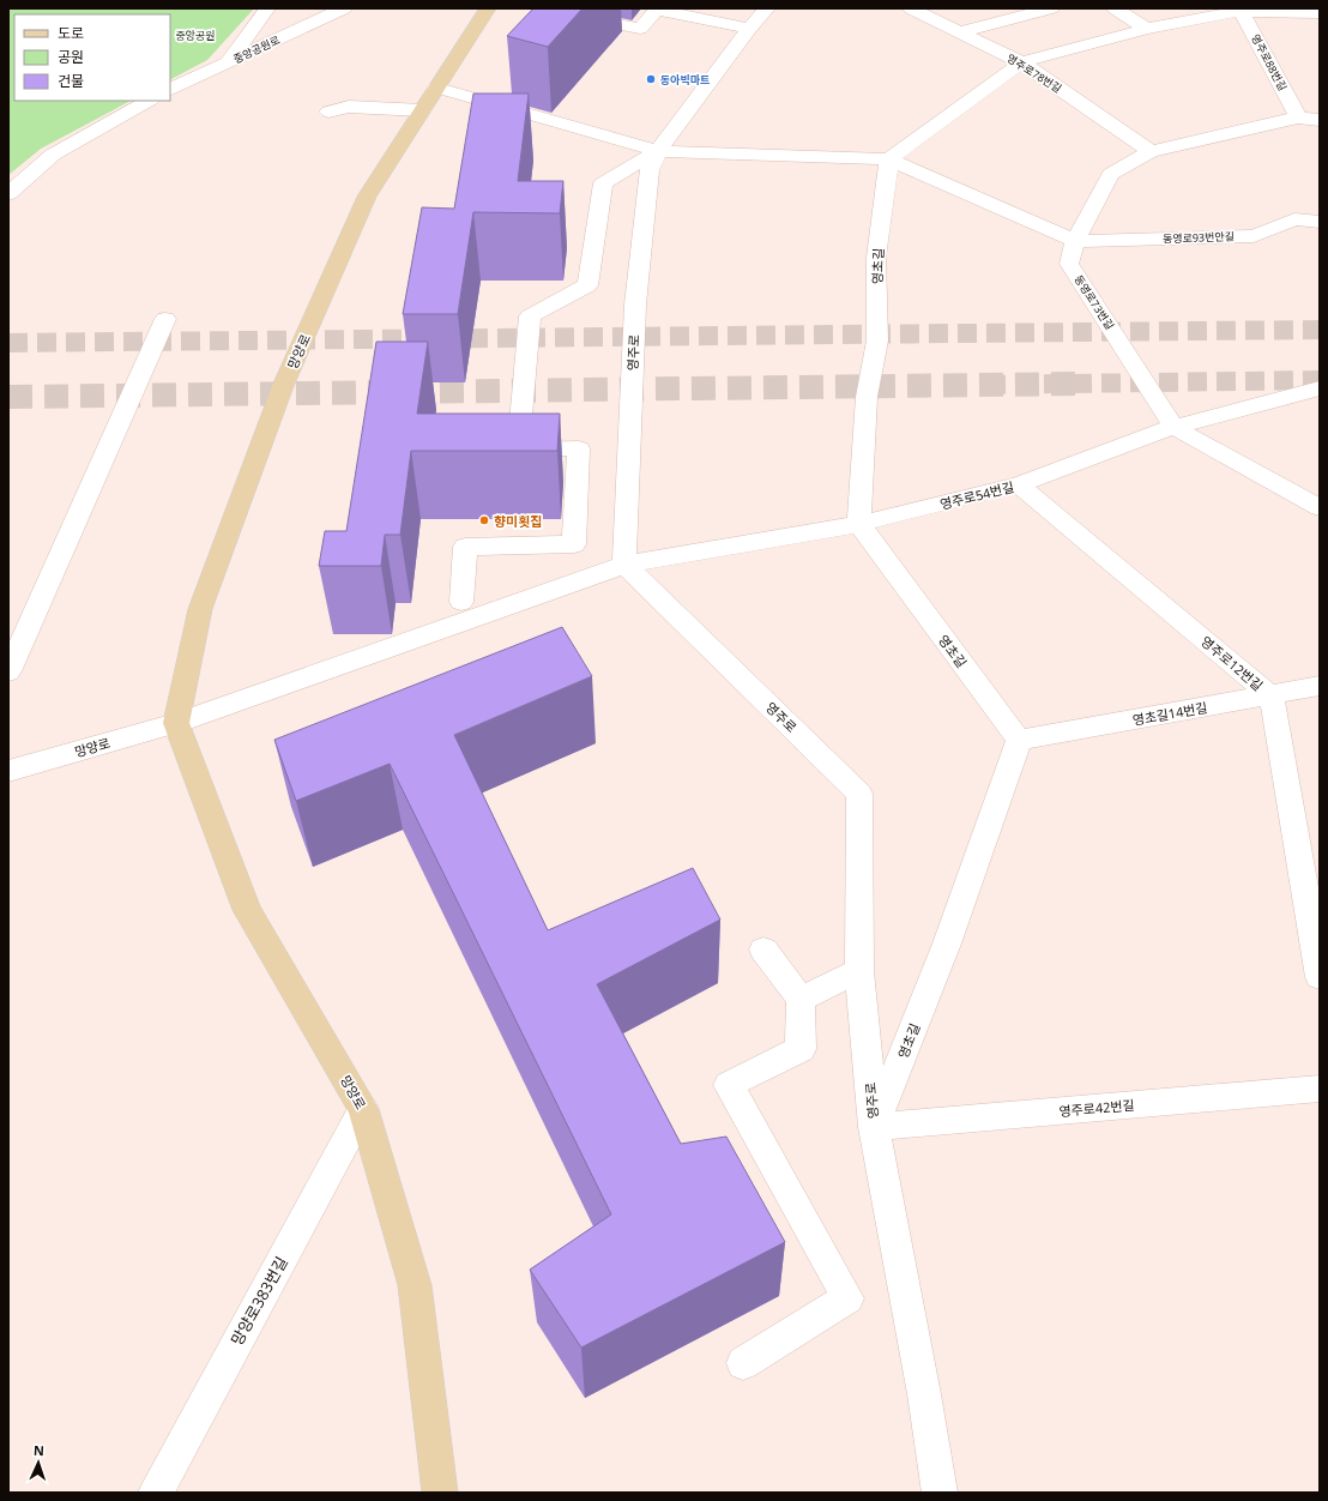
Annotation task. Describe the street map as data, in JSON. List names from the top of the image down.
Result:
{
  "streets": {
    "main road": ["망양로"],
    "street": [
      "중앙공원로",
      "영주로88번길",
      "영주로78번길",
      "동영로93번안길",
      "영초길",
      "동영로73번길",
      "영주로",
      "영주로54번길",
      "영주로12번길",
      "영초길14번길",
      "영주로42번길",
      "망양로383번길"
    ]
  },
  "crossings": [
    ["영주로88번길", "동영로73번길"],
    ["영주로78번길", "동영로73번길"],
    ["동영로93번안길", "동영로73번길"],
    ["영초길", "영주로"],
    ["영초길", "영주로54번길"],
    ["영초길", "영초길14번길"],
    ["영초길", "영주로42번길"],
    ["동영로73번길", "영주로54번길"],
    ["망양로", "영주로54번길"],
    ["망양로", "망양로383번길"],
    ["영주로", "영주로54번길"],
    ["영주로", "영주로42번길"],
    ["영주로54번길", "영주로12번길"],
    ["영주로12번길", "영초길14번길"]
  ],
  "parks": ["중앙공원"],
  "places": ["동아빅마트", "향미횟집"],
  "legend": ["도로", "공원", "건물"],
  "north": "top"
}
